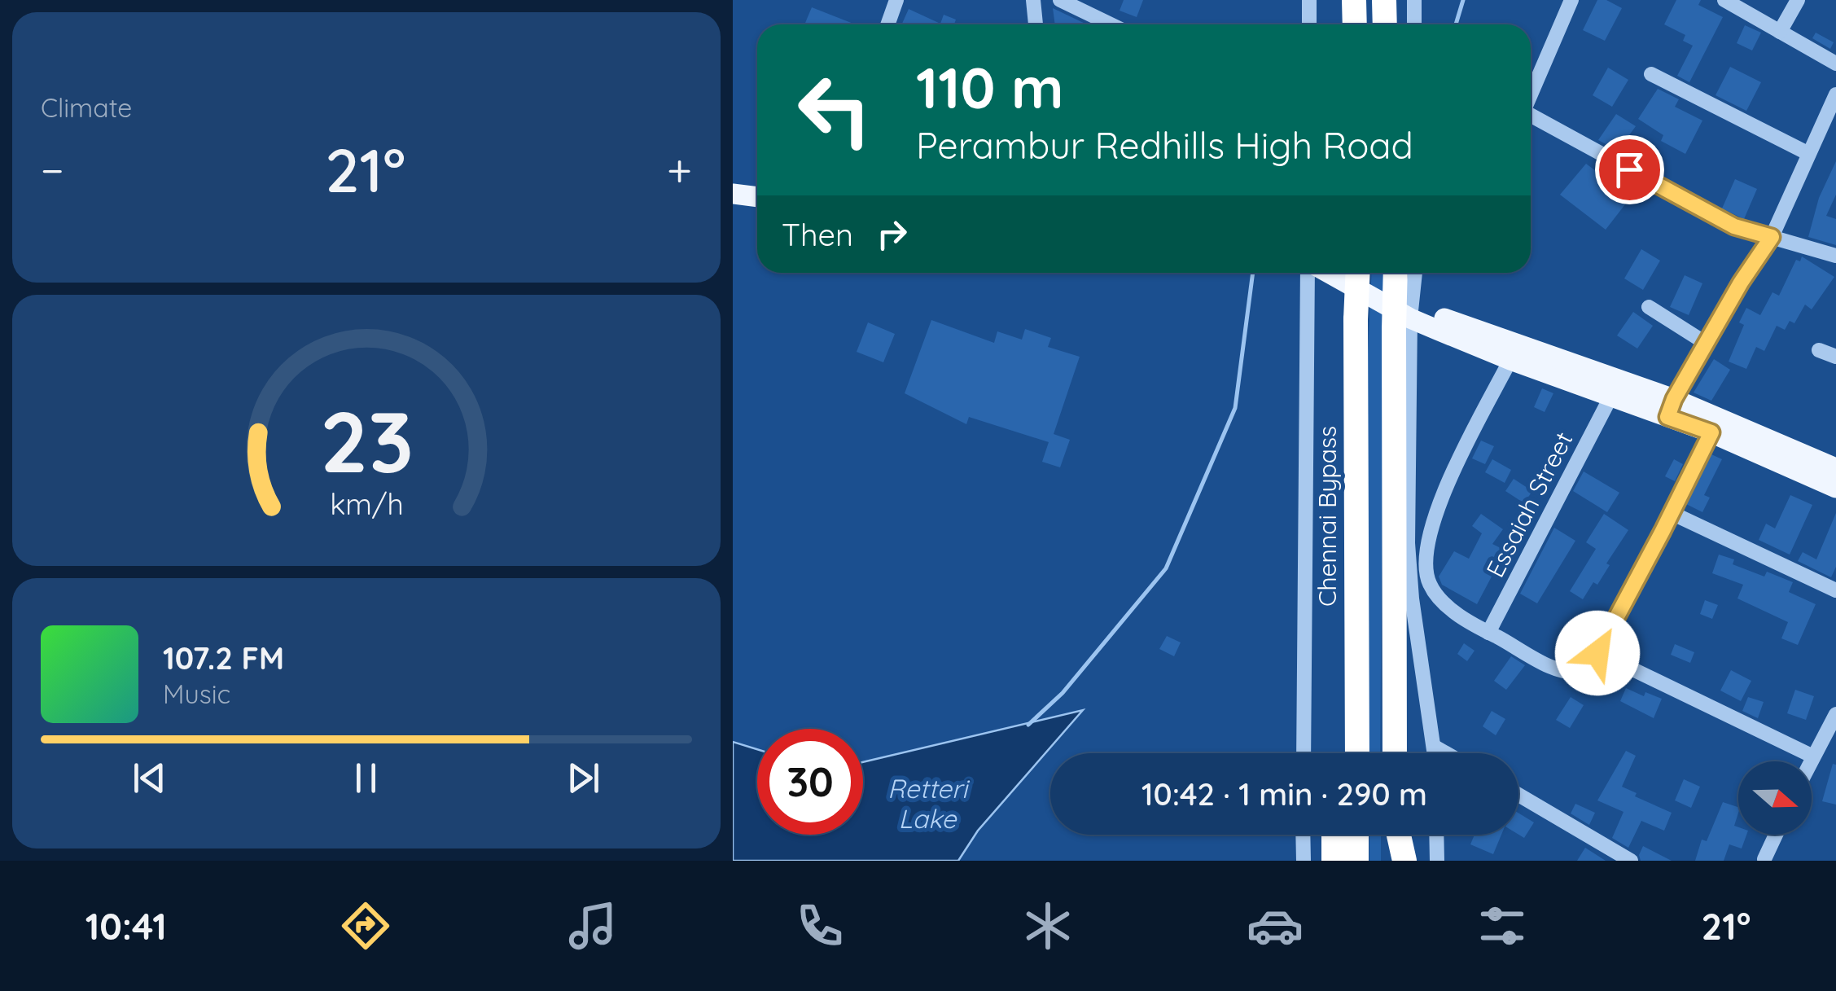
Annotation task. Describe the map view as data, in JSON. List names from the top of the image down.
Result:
{
  "streets": {
    "highway": ["Chennai Bypass"],
    "street": ["Essaiah Street"]
  },
  "water": ["Retteri Lake"],
  "north": "right",
  "page": {
    "tile": "Climate",
    "turn": ["110 m", "Perambur Redhills High Road"],
    "heat": ["−", "21°", "+"],
    "then": "Then",
    "song": ["107.2 FM", "Music"],
    "limit": "30",
    "trip": "10:42 · 1 min · 290 m",
    "tabs": ["10:41", "21°"],
    "gauge": ["23", "km/h"]
  }
}
